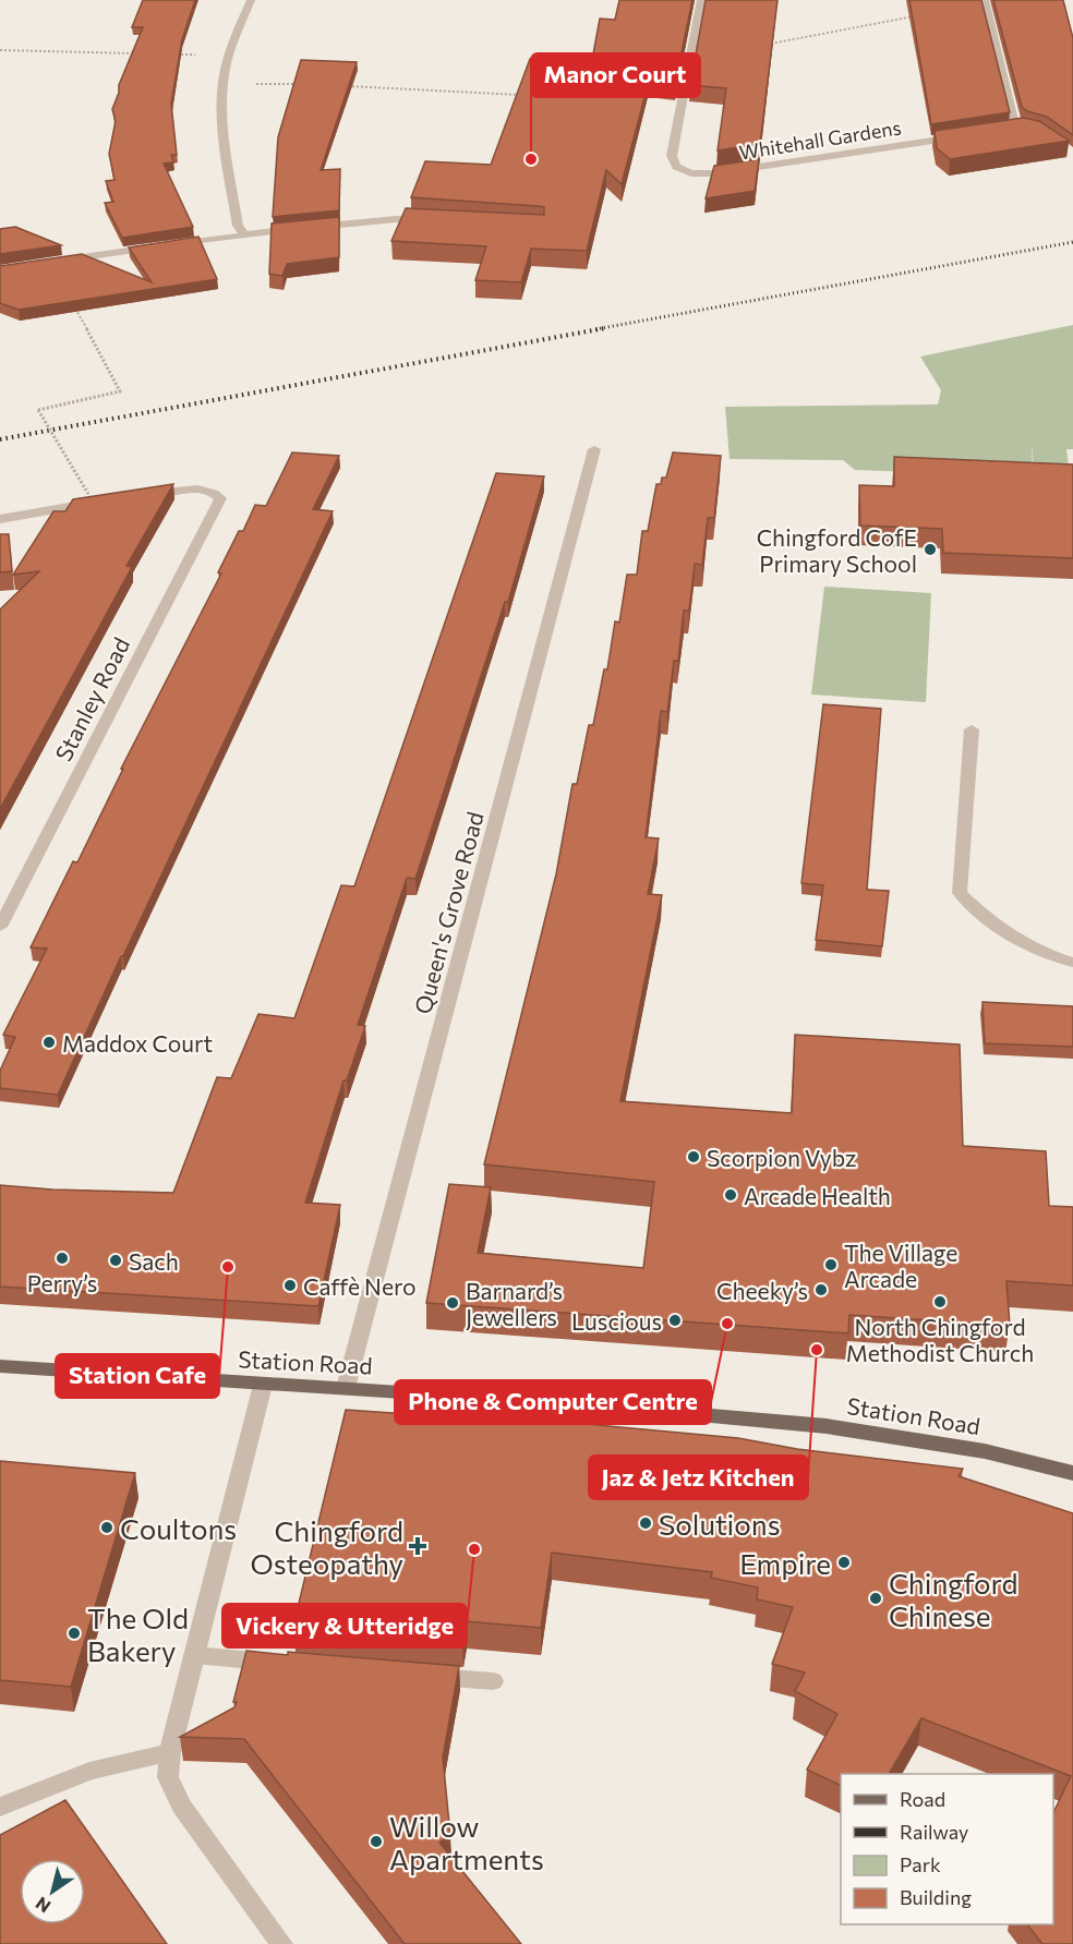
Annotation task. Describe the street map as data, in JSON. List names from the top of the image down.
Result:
{
  "streets": {
    "main road": ["Station Road"],
    "street": ["Whitehall Gardens", "Stanley Road", "Queen's Grove Road"]
  },
  "crossings": [
    ["Queen's Grove Road", "Station Road"]
  ],
  "places": {
    "other": [
      "Manor Court",
      "Chingford CofE Primary School",
      "Maddox Court",
      "Scorpion Vybz",
      "Arcade Health",
      "Perry’s",
      "Sach",
      "The Village Arcade",
      "Station Cafe",
      "Caffè Nero",
      "Cheeky’s",
      "North Chingford Methodist Church",
      "Barnard’s Jewellers",
      "Luscious",
      "Phone & Computer Centre",
      "Jaz & Jetz Kitchen",
      "Solutions",
      "Coultons",
      "Vickery & Utteridge",
      "Empire",
      "Chingford Chinese",
      "The Old Bakery",
      "Willow Apartments"
    ],
    "health": ["Chingford Osteopathy"]
  },
  "legend": [
    "Road",
    "Railway",
    "Park",
    "Building"
  ],
  "north": "bottom left"
}
